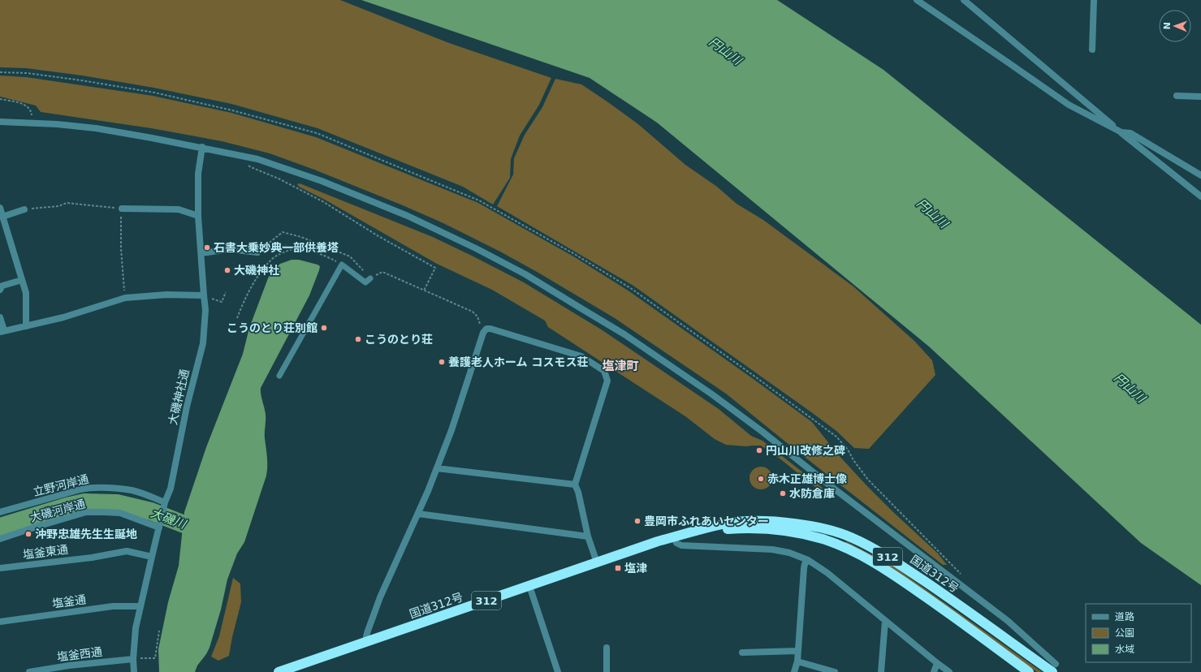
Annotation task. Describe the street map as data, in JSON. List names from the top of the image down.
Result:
{
  "streets": {
    "highway": ["312", "国道312号"],
    "street": [
      "大磯神社通",
      "立野河岸通",
      "大磯河岸通",
      "塩釜東通",
      "塩釜通",
      "塩釜西通"
    ]
  },
  "crossings": [
    ["大磯神社通", "立野河岸通"],
    ["大磯神社通", "大磯河岸通"]
  ],
  "districts": ["塩津町"],
  "water": ["円山川", "大磯川"],
  "places": {
    "other": [
      "石書大乗妙典一部供養塔",
      "大磯神社",
      "こうのとり荘別館",
      "こうのとり荘",
      "養護老人ホーム コスモス荘",
      "円山川改修之碑",
      "赤木正雄博士像",
      "水防倉庫",
      "豊岡市ふれあいセンター",
      "沖野忠雄先生生誕地"
    ],
    "transit": ["塩津"]
  },
  "legend": ["道路", "公園", "水域"],
  "north": "left"
}
